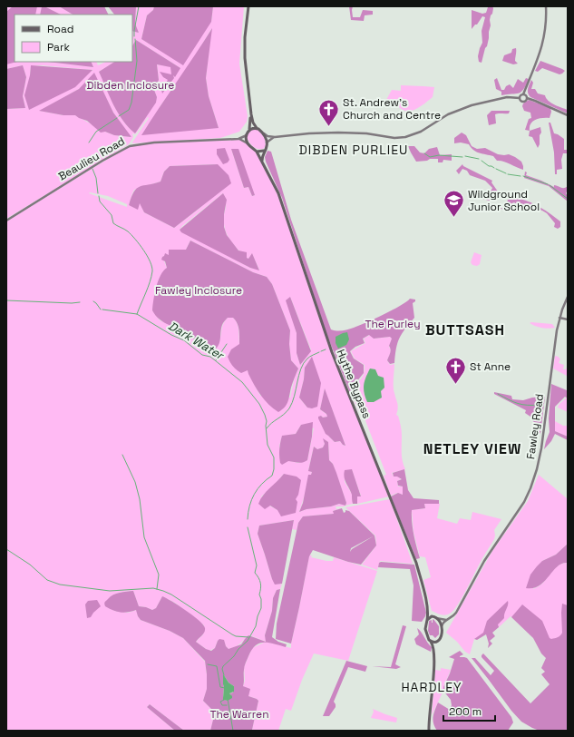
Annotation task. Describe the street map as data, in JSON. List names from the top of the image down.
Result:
{
  "streets": {
    "main road": ["Hythe Bypass"],
    "street": ["Beaulieu Road", "Fawley Road"]
  },
  "crossings": [
    ["Beaulieu Road", "Hythe Bypass"],
    ["Hythe Bypass", "Fawley Road"]
  ],
  "districts": [
    "DIBDEN PURLIEU",
    "BUTTSASH",
    "NETLEY VIEW",
    "HARDLEY"
  ],
  "water": ["Dark Water"],
  "parks": [
    "Dibden Inclosure",
    "Fawley Inclosure",
    "The Purley",
    "The Warren"
  ],
  "places": {
    "church": ["St. Andrew's Church and Centre", "St Anne"],
    "school or university": ["Wildground Junior School"]
  },
  "legend": ["Road", "Park"],
  "scale_bar": "200 m"
}
